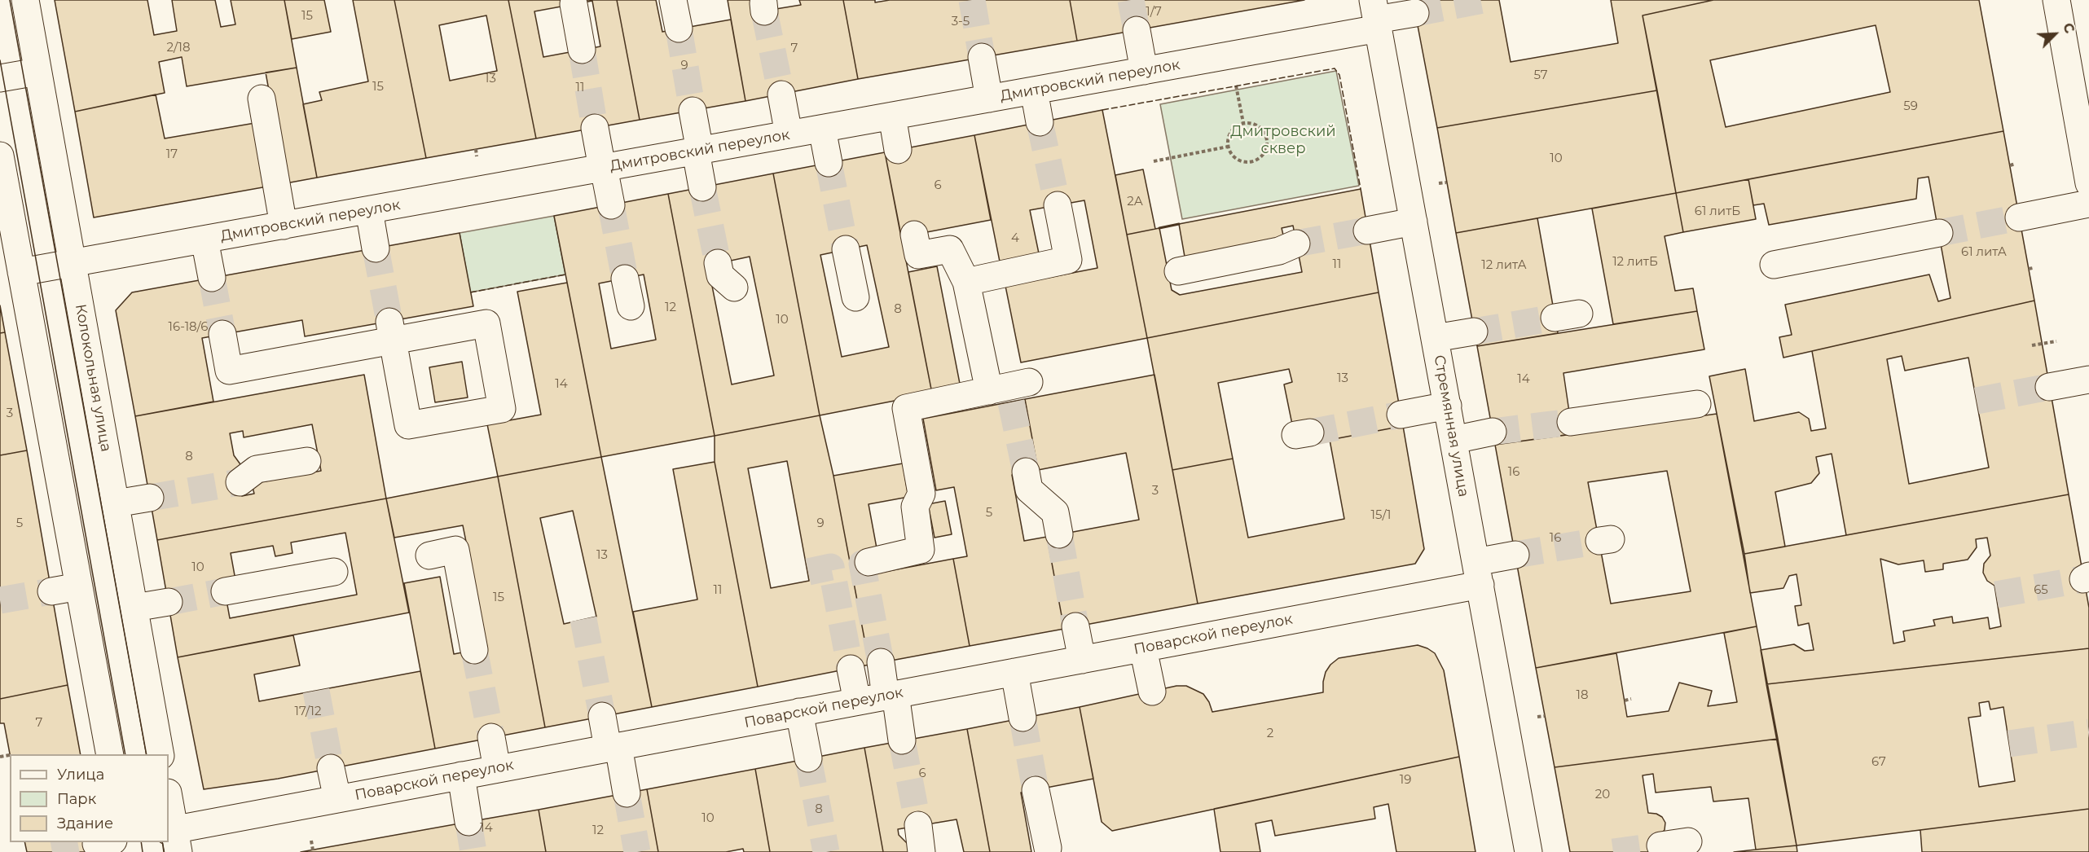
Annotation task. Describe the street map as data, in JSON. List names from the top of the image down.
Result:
{
  "streets": {
    "street": [
      "Дмитровский переулок",
      "Колокольная улица",
      "Стремянная улица",
      "Поварской переулок"
    ]
  },
  "crossings": [
    ["Дмитровский переулок", "Колокольная улица"],
    ["Дмитровский переулок", "Стремянная улица"],
    ["Стремянная улица", "Поварской переулок"]
  ],
  "parks": ["Дмитровский сквер"],
  "house_numbers": [
    "1/7",
    "15",
    "3-5",
    "2/18",
    "7",
    "9",
    "57",
    "13",
    "15",
    "11",
    "59",
    "17",
    "10",
    "6",
    "2А",
    "61 литБ",
    "4",
    "61 литА",
    "12 литБ",
    "11",
    "12 литА",
    "12",
    "8",
    "10",
    "16-18/6",
    "13",
    "14",
    "14",
    "3",
    "8",
    "16",
    "3",
    "5",
    "15/1",
    "5",
    "9",
    "16",
    "13",
    "10",
    "11",
    "65",
    "15",
    "18",
    "17/12",
    "7",
    "2",
    "67",
    "6",
    "19",
    "20",
    "8",
    "10",
    "14",
    "12"
  ],
  "legend": ["Улица", "Парк", "Здание"],
  "north": "top right"
}
